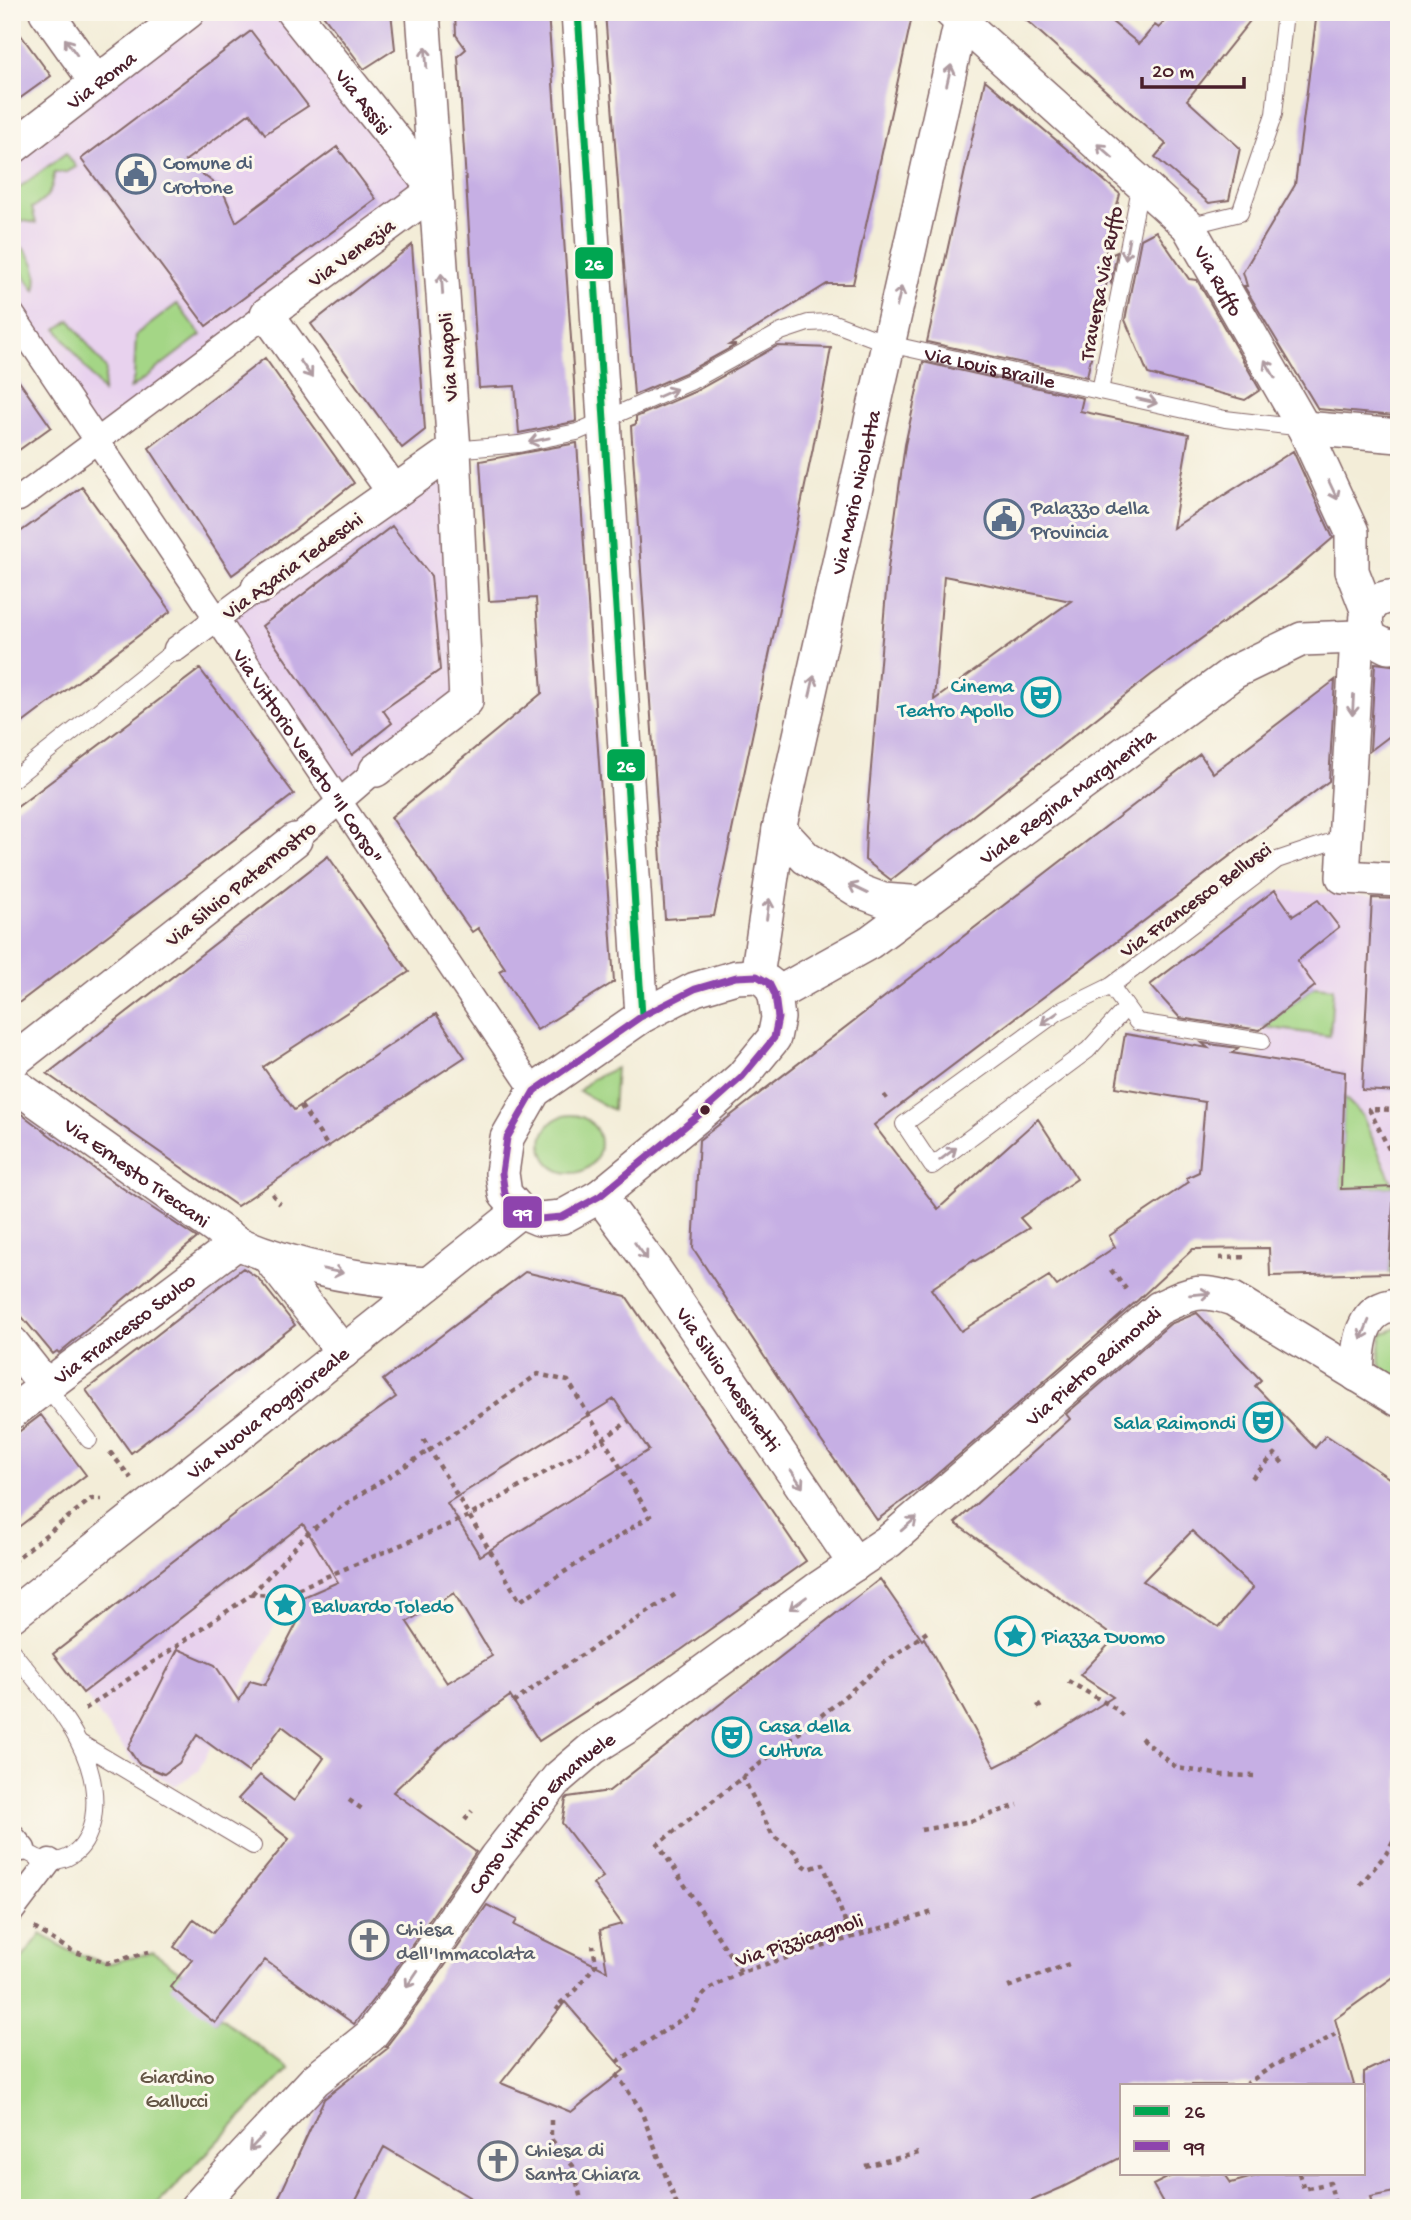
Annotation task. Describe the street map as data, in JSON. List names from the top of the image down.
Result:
{
  "streets": {
    "street": [
      "Via Roma",
      "Via Assisi",
      "Via Venezia",
      "Via Ruffo",
      "Via Napoli",
      "Via Louis Braille",
      "Via Mario Nicoletta",
      "Via Azaria Tedeschi",
      "Via Vittorio Veneto \"Il Corso\"",
      "Viale Regina Margherita",
      "Via Silvio Paternostro",
      "Via Ernesto Treccani",
      "Via Francesco Sculco",
      "Via Pietro Raimondi",
      "Via Silvio Messinetti",
      "Via Nuova Poggioreale",
      "Corso Vittorio Emanuele"
    ],
    "lane": ["Traversa Via Ruffo", "Via Francesco Bellusci"],
    "path": ["Via Pizzicagnoli"]
  },
  "crossings": [
    ["Via Assisi", "Via Venezia"],
    ["Via Assisi", "Via Napoli"],
    ["Via Venezia", "Via Napoli"],
    ["Via Ruffo", "Traversa Via Ruffo"],
    ["Via Ruffo", "Via Louis Braille"],
    ["Via Ruffo", "Via Mario Nicoletta"],
    ["Via Ruffo", "Viale Regina Margherita"],
    ["Traversa Via Ruffo", "Via Louis Braille"],
    ["Via Napoli", "Via Azaria Tedeschi"],
    ["Via Napoli", "Via Silvio Paternostro"],
    ["Via Louis Braille", "Via Mario Nicoletta"],
    ["Via Louis Braille", "Via Azaria Tedeschi"],
    ["Via Mario Nicoletta", "Viale Regina Margherita"],
    ["Via Mario Nicoletta", "Via Silvio Messinetti"],
    ["Via Mario Nicoletta", "Via Nuova Poggioreale"],
    ["Via Azaria Tedeschi", "Via Vittorio Veneto \"Il Corso\""],
    ["Via Vittorio Veneto \"Il Corso\"", "Via Silvio Paternostro"],
    ["Via Ernesto Treccani", "Via Francesco Sculco"],
    ["Via Pietro Raimondi", "Via Silvio Messinetti"],
    ["Via Pietro Raimondi", "Corso Vittorio Emanuele"],
    ["Via Silvio Messinetti", "Corso Vittorio Emanuele"]
  ],
  "one_way": [
    "Traversa Via Ruffo",
    "Via Louis Braille",
    "Via Pietro Raimondi",
    "Via Silvio Messinetti",
    "Corso Vittorio Emanuele"
  ],
  "parks": ["Giardino Gallucci"],
  "places": {
    "public building": ["Comune di Crotone", "Palazzo della Provincia"],
    "theatre": ["Cinema Teatro Apollo", "Sala Raimondi", "Casa della Cultura"],
    "place": ["Baluardo Toledo", "Piazza Duomo"],
    "church": ["Chiesa dell'Immacolata", "Chiesa di Santa Chiara"]
  },
  "lines": ["transit line 26", "transit line 99"],
  "legend": ["26", "99"],
  "scale_bar": "20 m"
}
